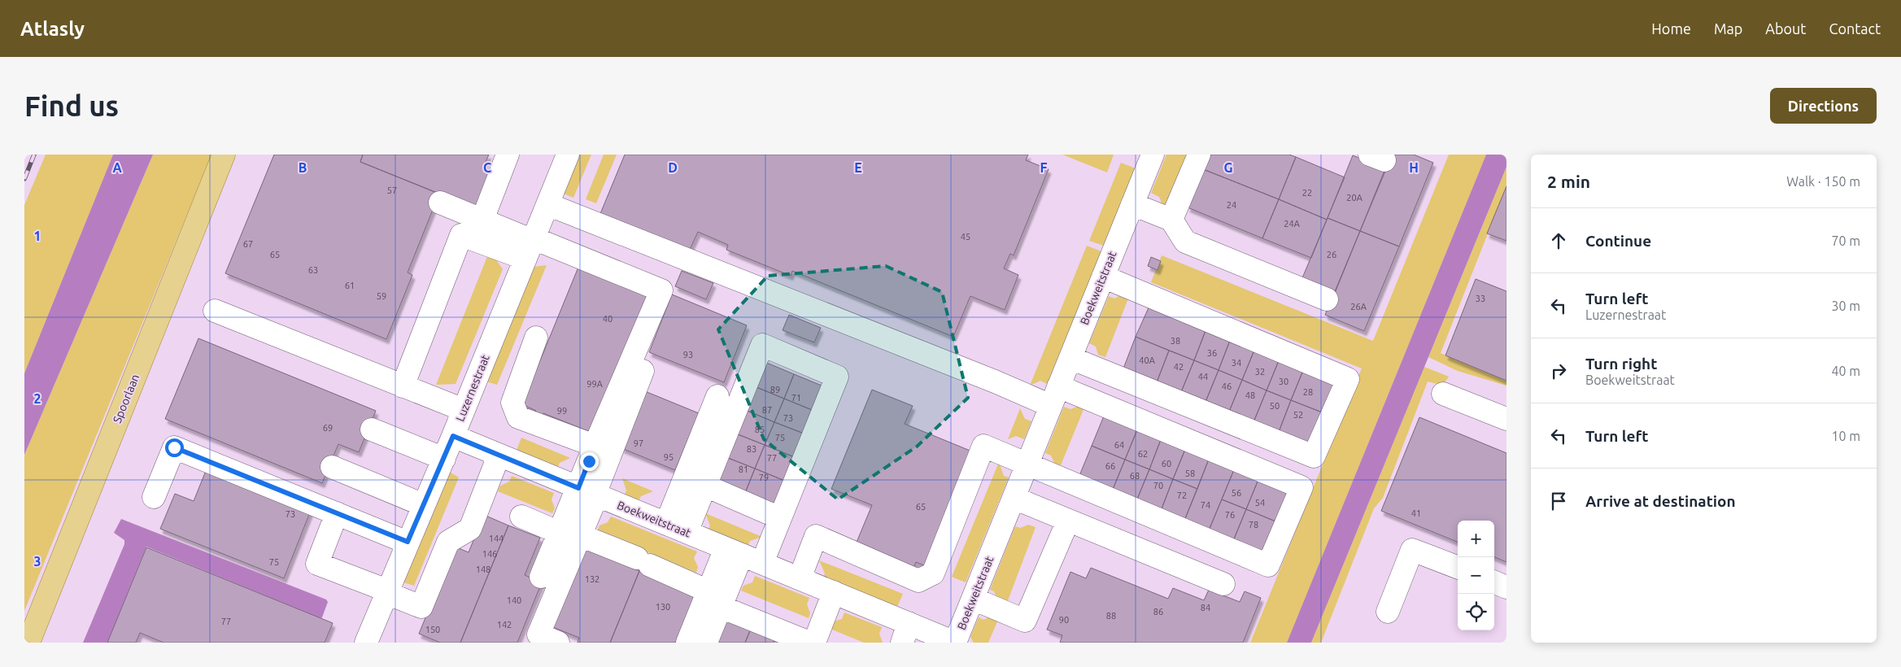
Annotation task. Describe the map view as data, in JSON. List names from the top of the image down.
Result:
{
  "streets": {
    "main road": ["Spoorlaan"],
    "street": ["Boekweitstraat", "Luzernestraat"]
  },
  "crossings": [
    ["Boekweitstraat", "Luzernestraat"]
  ],
  "house_numbers": [
    "57",
    "22",
    "20A",
    "24",
    "24A",
    "45",
    "67",
    "65",
    "26",
    "63",
    "61",
    "59",
    "33",
    "26A",
    "40",
    "38",
    "36",
    "93",
    "40A",
    "34",
    "42",
    "32",
    "44",
    "30",
    "99A",
    "46",
    "89",
    "28",
    "48",
    "71",
    "50",
    "87",
    "99",
    "52",
    "73",
    "69",
    "85",
    "75",
    "97",
    "64",
    "83",
    "62",
    "95",
    "77",
    "60",
    "66",
    "81",
    "58",
    "68",
    "79",
    "70",
    "56",
    "72",
    "54",
    "74",
    "65",
    "41",
    "73",
    "76",
    "78",
    "144",
    "146",
    "75",
    "148",
    "132",
    "140",
    "130",
    "84",
    "86",
    "88",
    "90",
    "77",
    "142",
    "150"
  ],
  "page": {
    "header": "Atlasly",
    "nav": [
      "Home",
      "Map",
      "About",
      "Contact"
    ],
    "buttons": "Directions",
    "title": "Find us",
    "heading": ["2 min", "Walk · 150 m"],
    "list": [
      ["Continue", "70 m"],
      ["Turn left", "Luzernestraat", "30 m"],
      ["Turn right", "Boekweitstraat", "40 m"],
      ["Turn left", "10 m"],
      "Arrive at destination"
    ],
    "map_buttons": ["+", "−"]
  },
  "grid": {
    "columns": [
      "A",
      "B",
      "C",
      "D",
      "E",
      "F",
      "G",
      "H"
    ],
    "rows": ["1", "2", "3"]
  }
}
